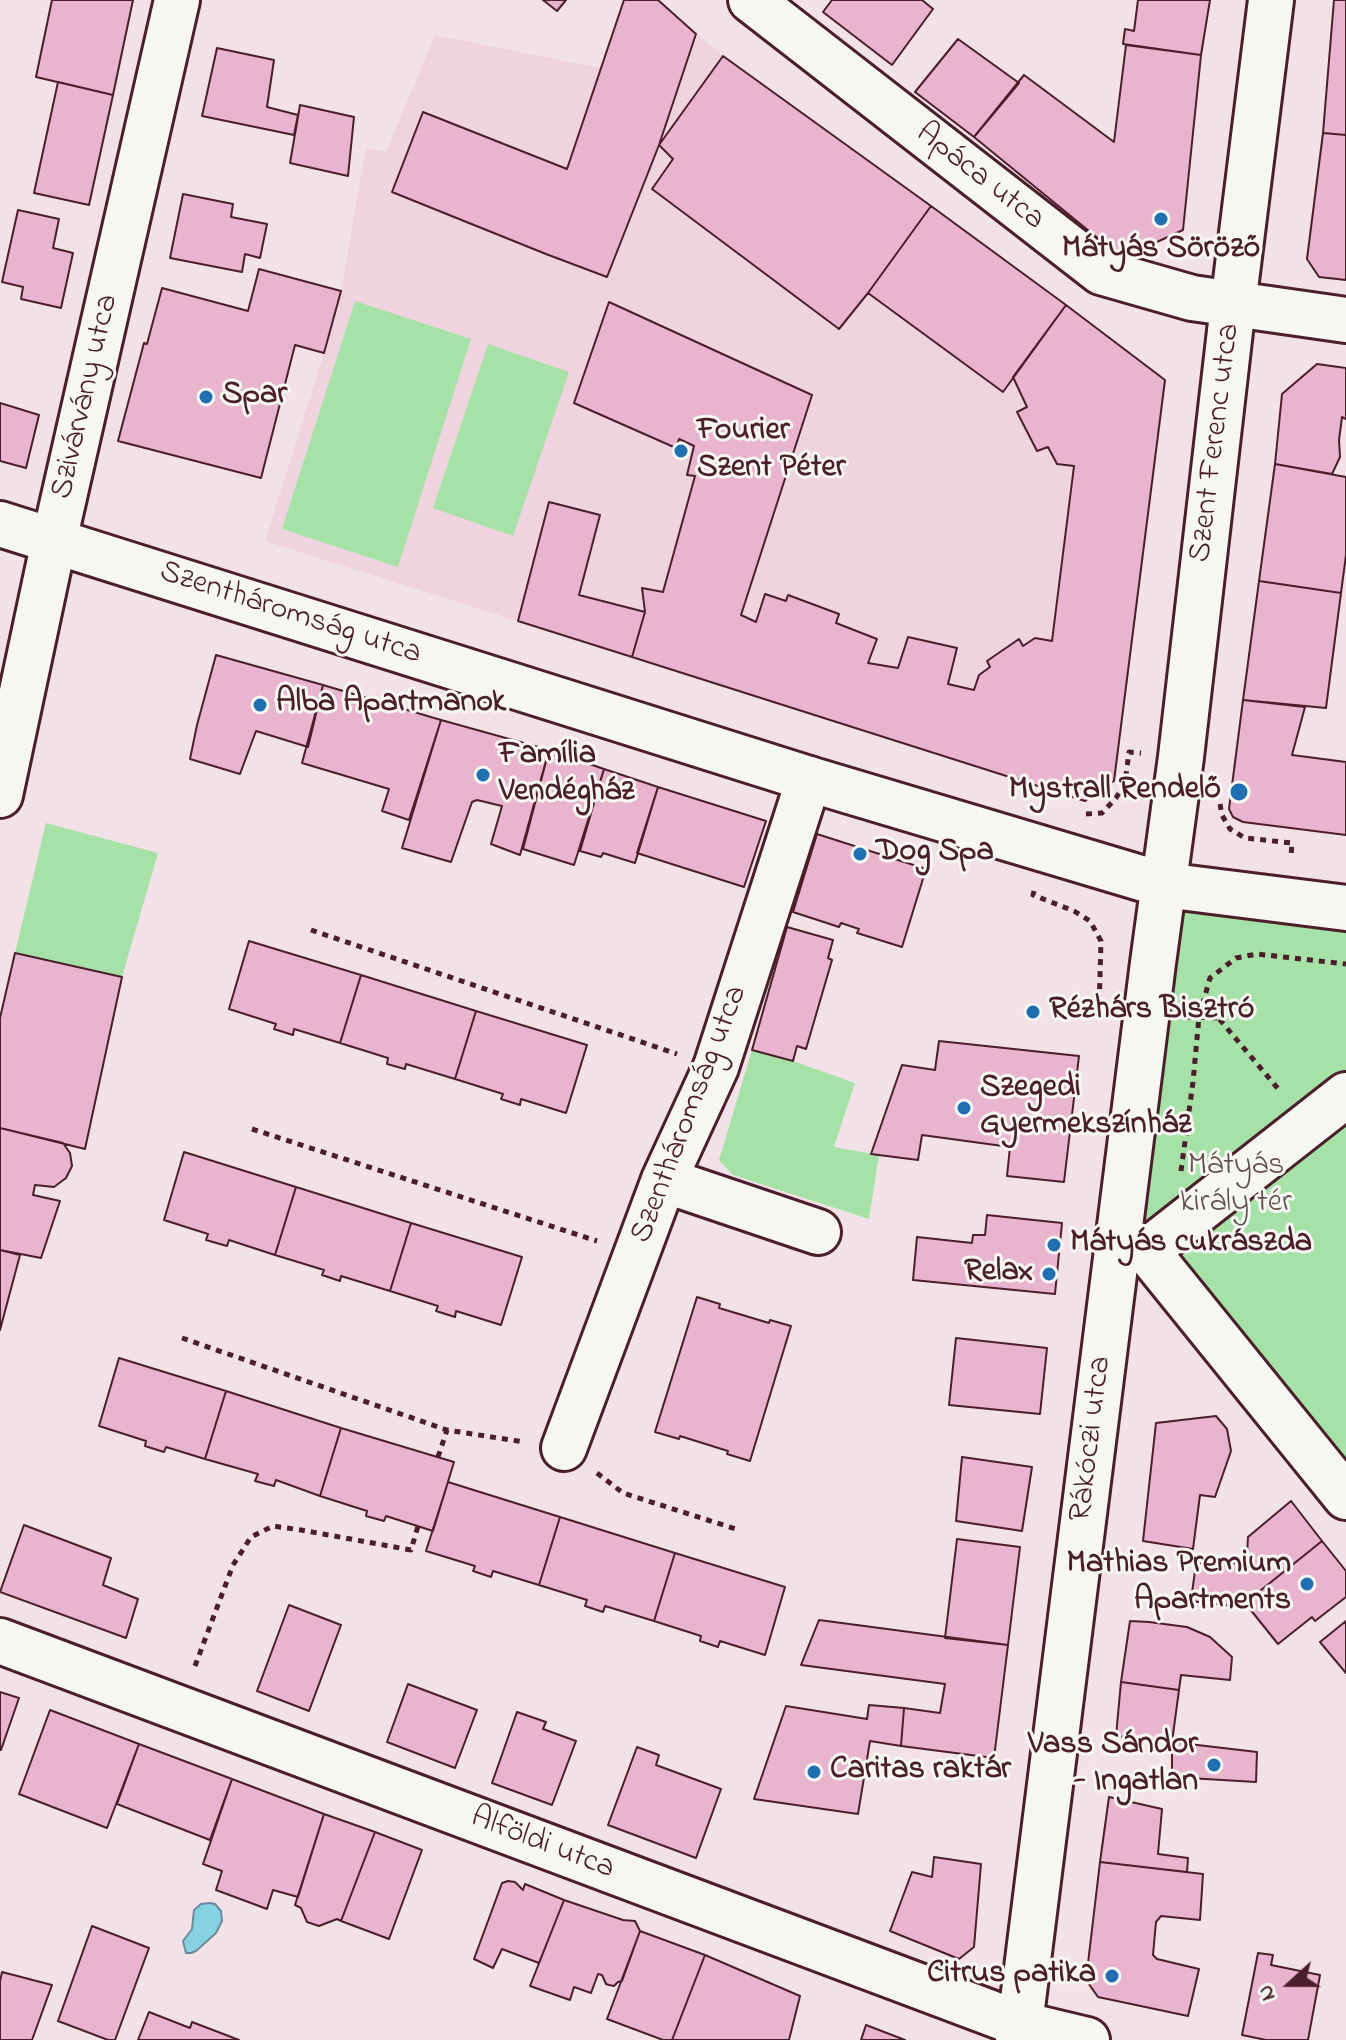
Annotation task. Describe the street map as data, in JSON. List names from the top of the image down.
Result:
{
  "streets": {
    "street": [
      "Apáca utca",
      "Szivárvány utca",
      "Szent Ferenc utca",
      "Szentháromság utca",
      "Rákóczi utca",
      "Alföldi utca"
    ]
  },
  "crossings": [
    ["Apáca utca", "Szent Ferenc utca"],
    ["Szivárvány utca", "Szentháromság utca"],
    ["Szent Ferenc utca", "Szentháromság utca"],
    ["Szent Ferenc utca", "Rákóczi utca"],
    ["Szentháromság utca", "Rákóczi utca"],
    ["Rákóczi utca", "Alföldi utca"]
  ],
  "parks": ["Mátyás király tér"],
  "places": [
    "Mátyás Söröző",
    "Spar",
    "Fourier Szent Péter",
    "Alba Apartmanok",
    "Família Vendégház",
    "Mystrall Rendelő",
    "Dog Spa",
    "Rézhárs Bisztró",
    "Szegedi Gyermekszínház",
    "Mátyás cukrászda",
    "Relax",
    "Mathias Premium Apartments",
    "Vass Sándor - Ingatlan",
    "Caritas raktár",
    "Citrus patika"
  ],
  "north": "left"
}
